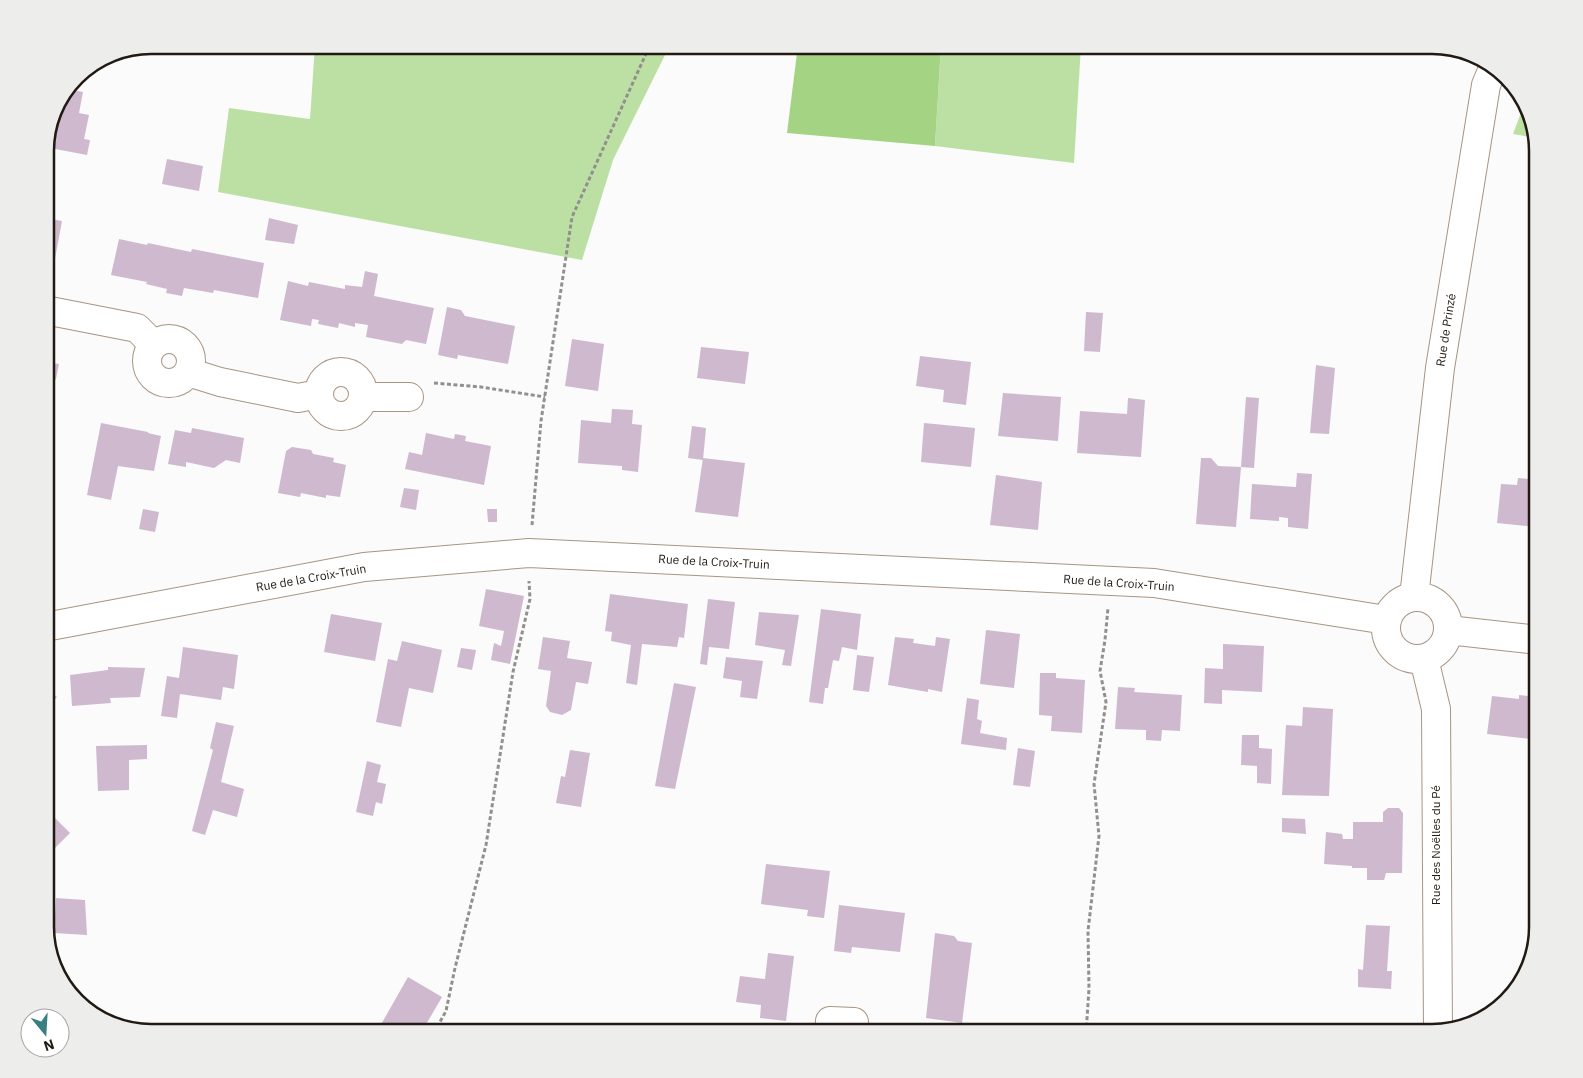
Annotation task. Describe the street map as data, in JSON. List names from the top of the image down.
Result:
{
  "streets": {
    "main road": ["Rue de Prinzé", "Rue de la Croix-Truin", "Rue des Noëlles du Pé"]
  },
  "crossings": [
    ["Rue de Prinzé", "Rue de la Croix-Truin"],
    ["Rue de Prinzé", "Rue des Noëlles du Pé"],
    ["Rue de la Croix-Truin", "Rue des Noëlles du Pé"]
  ],
  "north": "bottom"
}
